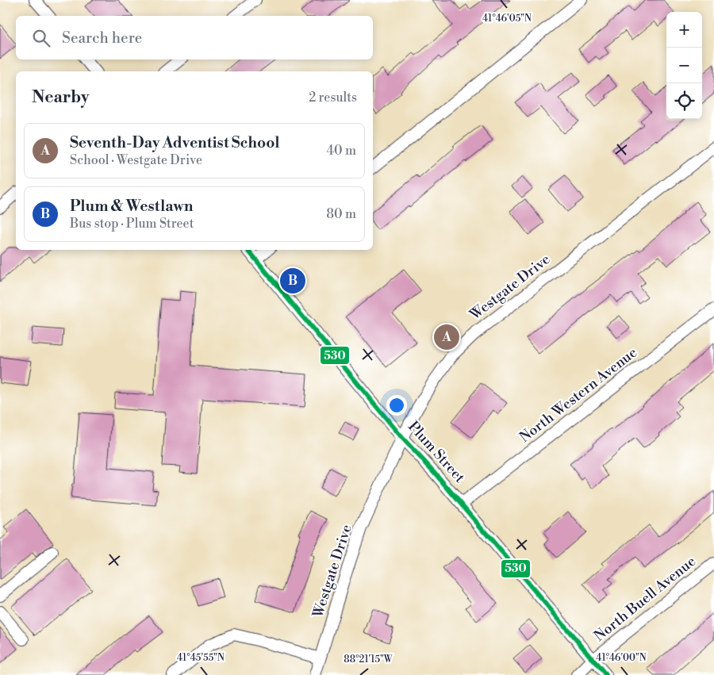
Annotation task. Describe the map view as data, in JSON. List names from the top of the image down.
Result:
{
  "streets": {
    "street": [
      "Westgate Drive",
      "North Western Avenue",
      "Plum Street",
      "North Buell Avenue"
    ]
  },
  "crossings": [
    ["Westgate Drive", "Plum Street"],
    ["North Western Avenue", "Plum Street"],
    ["Plum Street", "North Buell Avenue"]
  ],
  "lines": ["transit line 530"],
  "page": {
    "map_buttons": ["+", "−"],
    "search": "Search here",
    "heading": ["Nearby", "2 results"],
    "list": [
      {
        "mark": "A",
        "name": "Seventh-Day Adventist School",
        "note": "School · Westgate Drive",
        "value": "40 m"
      },
      {
        "mark": "B",
        "name": "Plum & Westlawn",
        "note": "Bus stop · Plum Street",
        "value": "80 m"
      }
    ],
    "pins": ["B", "A"]
  },
  "coordinates": [
    "41°46'05\"N",
    "41°45'55\"N",
    "41°46'00\"N",
    "88°21'15\"W"
  ]
}
